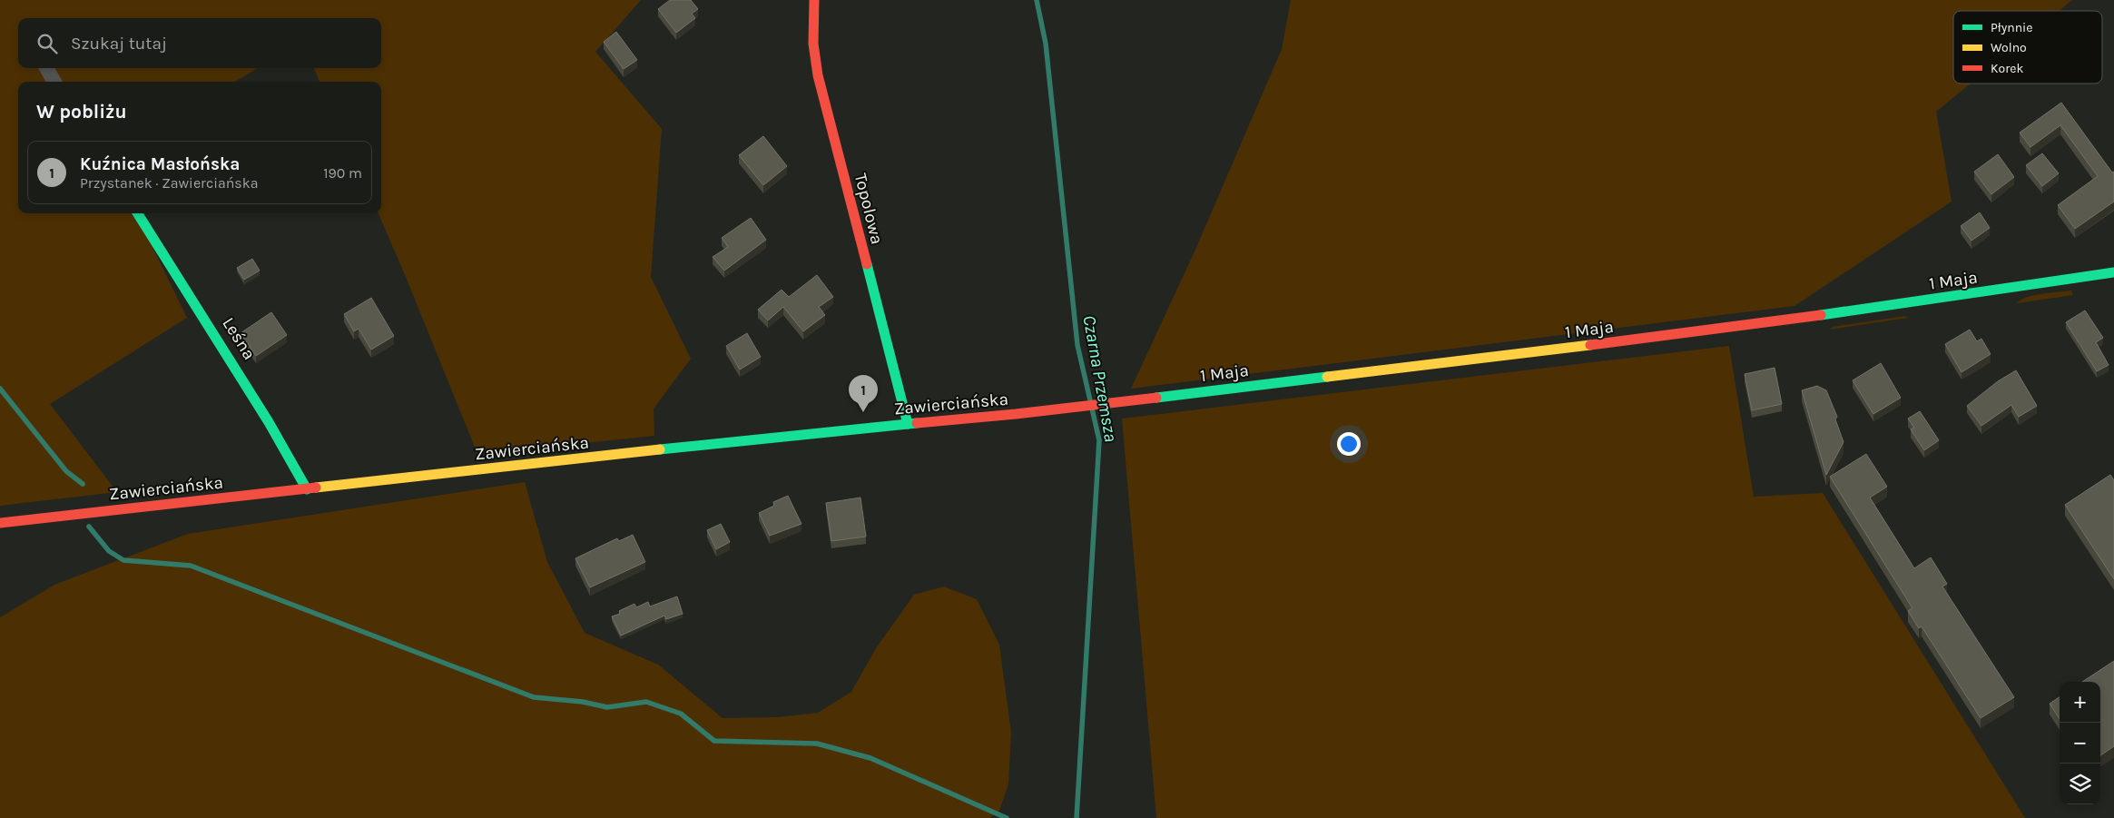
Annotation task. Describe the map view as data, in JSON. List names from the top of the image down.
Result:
{
  "streets": {
    "main road": [
      "Topolowa",
      "1 Maja",
      "Leśna",
      "Zawierciańska"
    ]
  },
  "crossings": [
    ["Topolowa", "Zawierciańska"],
    ["1 Maja", "Zawierciańska"],
    ["Leśna", "Zawierciańska"]
  ],
  "water": ["Czarna Przemsza"],
  "legend": ["Płynnie", "Wolno", "Korek"],
  "page": {
    "search": "Szukaj tutaj",
    "heading": "W pobliżu",
    "list": [
      {
        "mark": "1",
        "name": "Kuźnica Masłońska",
        "note": "Przystanek · Zawierciańska",
        "value": "190 m"
      }
    ],
    "pins": "1",
    "map_buttons": ["+", "−"]
  }
}
